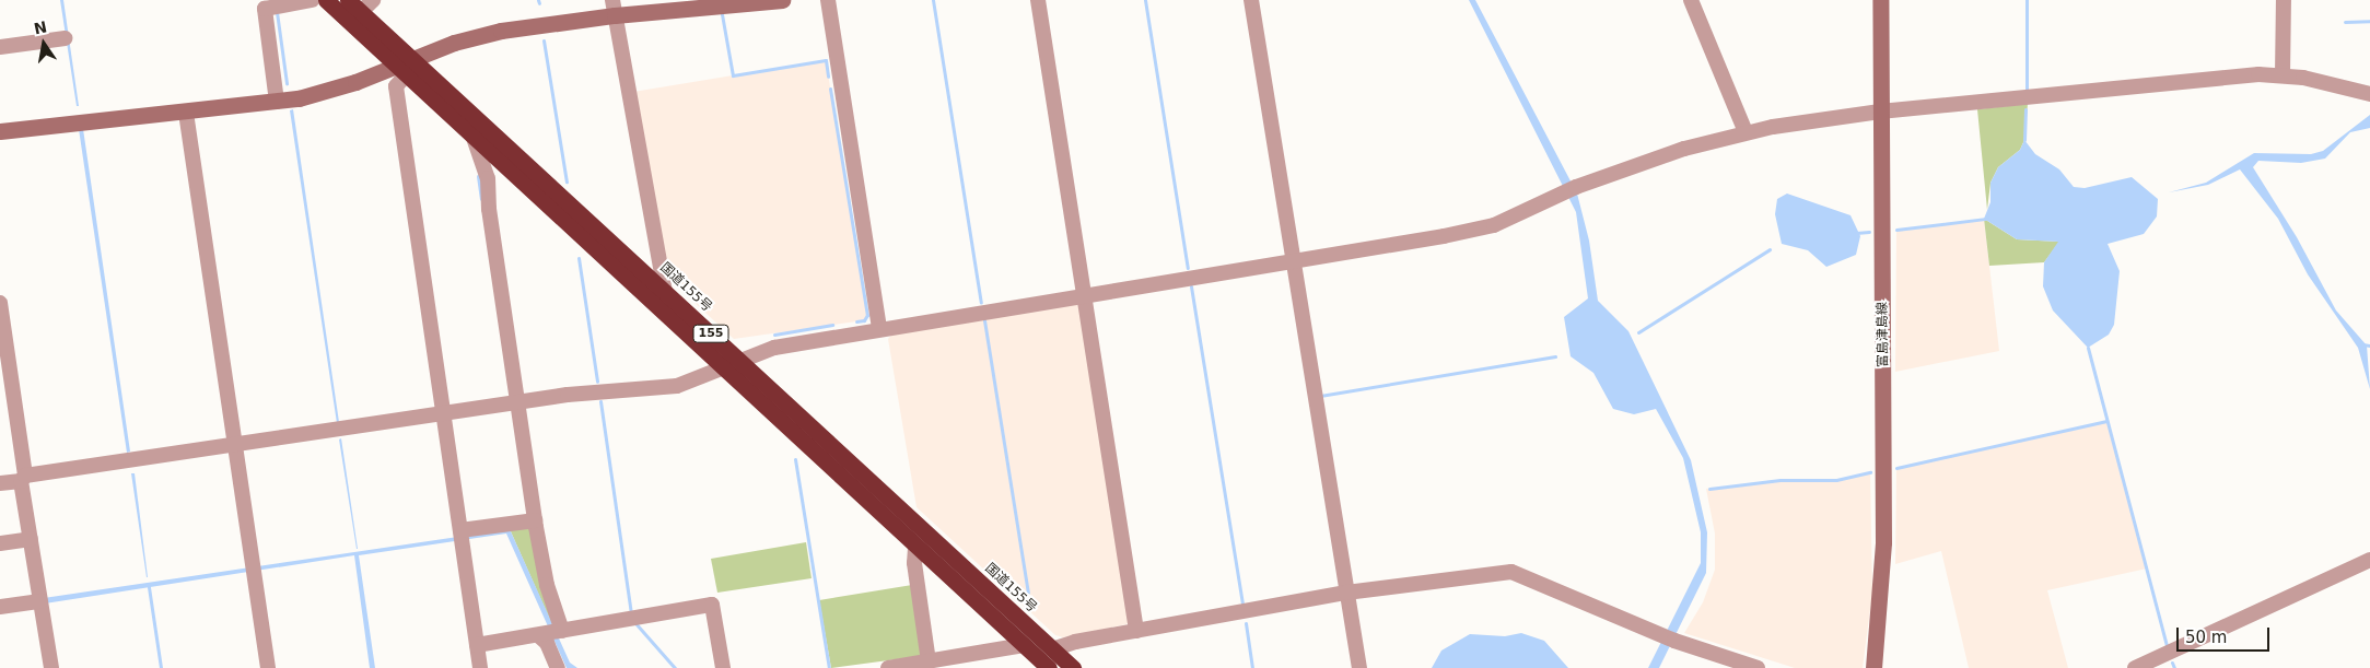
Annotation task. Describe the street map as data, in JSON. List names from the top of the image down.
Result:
{
  "streets": {
    "highway": ["国道155号", "155"],
    "street": ["富島津島線"]
  },
  "scale_bar": "50 m",
  "north": "top"
}
